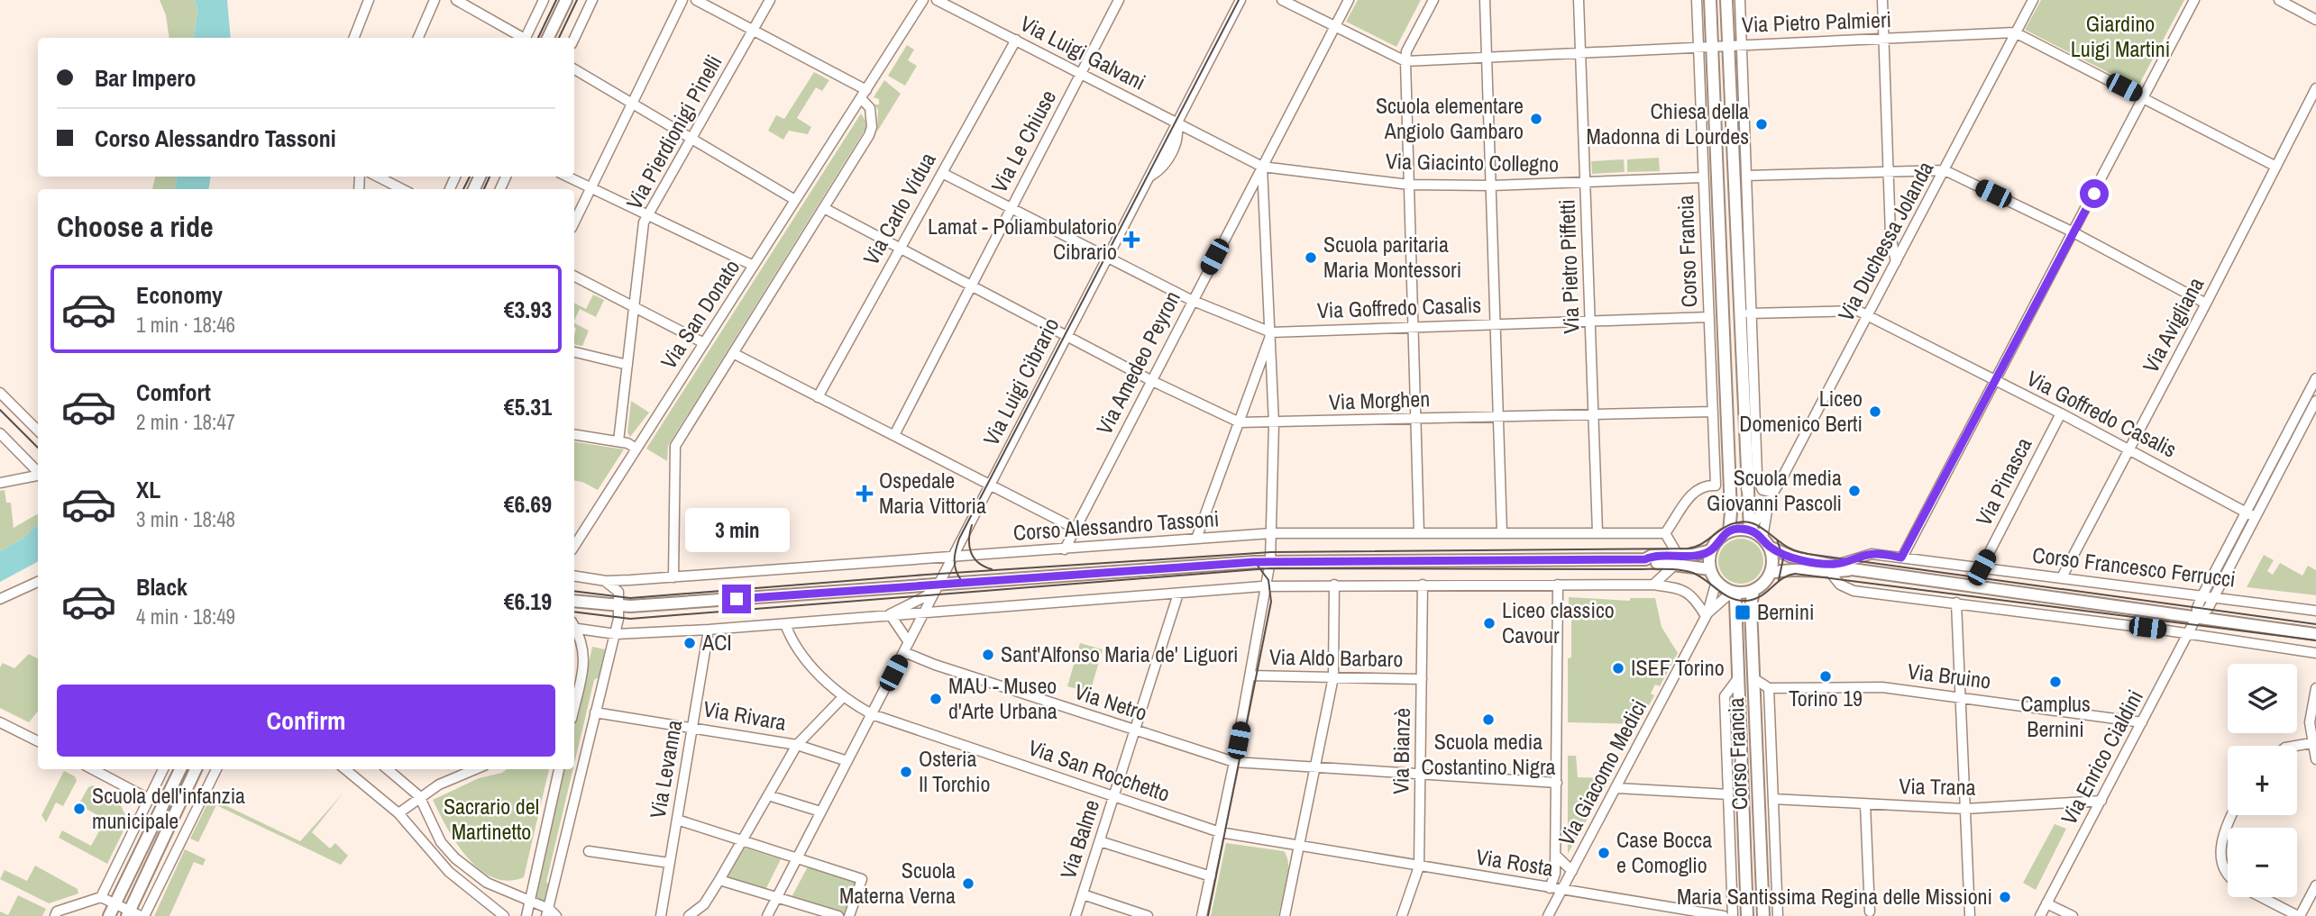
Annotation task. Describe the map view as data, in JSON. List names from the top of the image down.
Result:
{
  "streets": {
    "main road": ["Corso Francia", "Corso Alessandro Tassoni", "Corso Francesco Ferrucci"],
    "street": [
      "Via Pietro Palmieri",
      "Via Luigi Galvani",
      "Via Pierdionigi Pinelli",
      "Via Le Chiuse",
      "Via Giacinto Collegno",
      "Via Carlo Vidua",
      "Via Duchessa Jolanda",
      "Via Pietro Piffetti",
      "Via Goffredo Casalis",
      "Via San Donato",
      "Via Avigliana",
      "Via Amedeo Peyron",
      "Via Luigi Cibrario",
      "Via Morghen",
      "Via Pinasca",
      "Via Aldo Barbaro",
      "Via Bruino",
      "Via Netro",
      "Via Rivara",
      "Via Bianzè",
      "Via Enrico Cialdini",
      "Via Levanna",
      "Via San Rocchetto",
      "Via Giacomo Medici",
      "Via Trana",
      "Via Balme",
      "Via Rosta"
    ]
  },
  "crossings": [
    ["Via Pietro Palmieri", "Via Duchessa Jolanda"],
    ["Via Pietro Palmieri", "Corso Francia"],
    ["Via Pietro Palmieri", "Via Pietro Piffetti"],
    ["Via Pietro Palmieri", "Via Avigliana"],
    ["Via Luigi Galvani", "Via Le Chiuse"],
    ["Via Luigi Galvani", "Via Giacinto Collegno"],
    ["Via Luigi Galvani", "Via Carlo Vidua"],
    ["Via Luigi Galvani", "Via Luigi Cibrario"],
    ["Via Le Chiuse", "Via Goffredo Casalis"],
    ["Via Le Chiuse", "Via Morghen"],
    ["Via Giacinto Collegno", "Corso Francia"],
    ["Via Giacinto Collegno", "Via Pietro Piffetti"],
    ["Via Giacinto Collegno", "Via Amedeo Peyron"],
    ["Via Giacinto Collegno", "Via Luigi Cibrario"],
    ["Via Carlo Vidua", "Via Goffredo Casalis"],
    ["Via Carlo Vidua", "Via Morghen"],
    ["Via Duchessa Jolanda", "Corso Francia"],
    ["Via Duchessa Jolanda", "Via Goffredo Casalis"],
    ["Via Duchessa Jolanda", "Corso Alessandro Tassoni"],
    ["Via Duchessa Jolanda", "Via Giacomo Medici"],
    ["Corso Francia", "Via Goffredo Casalis"],
    ["Corso Francia", "Via Morghen"],
    ["Corso Francia", "Corso Alessandro Tassoni"],
    ["Corso Francia", "Via Bruino"],
    ["Corso Francia", "Via Giacomo Medici"],
    ["Corso Francia", "Via Trana"],
    ["Via Pietro Piffetti", "Via Goffredo Casalis"],
    ["Via Pietro Piffetti", "Via Morghen"],
    ["Via Pietro Piffetti", "Corso Alessandro Tassoni"],
    ["Via Goffredo Casalis", "Via Avigliana"],
    ["Via Goffredo Casalis", "Via Amedeo Peyron"],
    ["Via Goffredo Casalis", "Via Luigi Cibrario"],
    ["Via Goffredo Casalis", "Via Pinasca"],
    ["Via Avigliana", "Corso Francesco Ferrucci"],
    ["Via Amedeo Peyron", "Via Morghen"],
    ["Via Amedeo Peyron", "Corso Alessandro Tassoni"],
    ["Via Luigi Cibrario", "Via Morghen"],
    ["Via Luigi Cibrario", "Corso Alessandro Tassoni"],
    ["Via Luigi Cibrario", "Via Netro"],
    ["Via Luigi Cibrario", "Via Rivara"],
    ["Via Luigi Cibrario", "Via San Rocchetto"],
    ["Via Pinasca", "Corso Francesco Ferrucci"],
    ["Corso Alessandro Tassoni", "Via Giacomo Medici"],
    ["Corso Francesco Ferrucci", "Via Enrico Cialdini"],
    ["Via Aldo Barbaro", "Via Bianzè"],
    ["Via Bruino", "Via Enrico Cialdini"],
    ["Via Netro", "Via Bianzè"],
    ["Via Netro", "Via Balme"],
    ["Via Rivara", "Via Levanna"],
    ["Via Bianzè", "Via Rosta"],
    ["Via Enrico Cialdini", "Via Trana"],
    ["Via San Rocchetto", "Via Balme"],
    ["Via San Rocchetto", "Via Rosta"],
    ["Via Giacomo Medici", "Via Rosta"]
  ],
  "parks": ["Giardino Luigi Martini", "Sacrario del Martinetto"],
  "places": {
    "other": [
      "Scuola elementare Angiolo Gambaro",
      "Chiesa della Madonna di Lourdes",
      "Scuola paritaria Maria Montessori",
      "Liceo Domenico Berti",
      "Scuola media Giovanni Pascoli",
      "Liceo classico Cavour",
      "ACI",
      "Sant'Alfonso Maria de' Liguori",
      "ISEF Torino",
      "Torino 19",
      "Camplus Bernini",
      "MAU - Museo d'Arte Urbana",
      "Scuola media Costantino Nigra",
      "Osteria Il Torchio",
      "Scuola dell'infanzia municipale",
      "Case Bocca e Comoglio",
      "Scuola Materna Verna",
      "Maria Santissima Regina delle Missioni"
    ],
    "health": ["Lamat - Poliambulatorio Cibrario", "Ospedale Maria Vittoria"],
    "transit": ["Bernini"]
  },
  "page": {
    "banner": ["Bar Impero", "Corso Alessandro Tassoni"],
    "heading": "Choose a ride",
    "list": [
      {
        "name": "Economy",
        "note": "1 min · 18:46",
        "value": "€3.93"
      },
      {
        "name": "Comfort",
        "note": "2 min · 18:47",
        "value": "€5.31"
      },
      {
        "name": "XL",
        "note": "3 min · 18:48",
        "value": "€6.69"
      },
      {
        "name": "Black",
        "note": "4 min · 18:49",
        "value": "€6.19"
      }
    ],
    "bubble": "3 min",
    "map_buttons": ["+", "−"],
    "buttons": "Confirm"
  }
}
